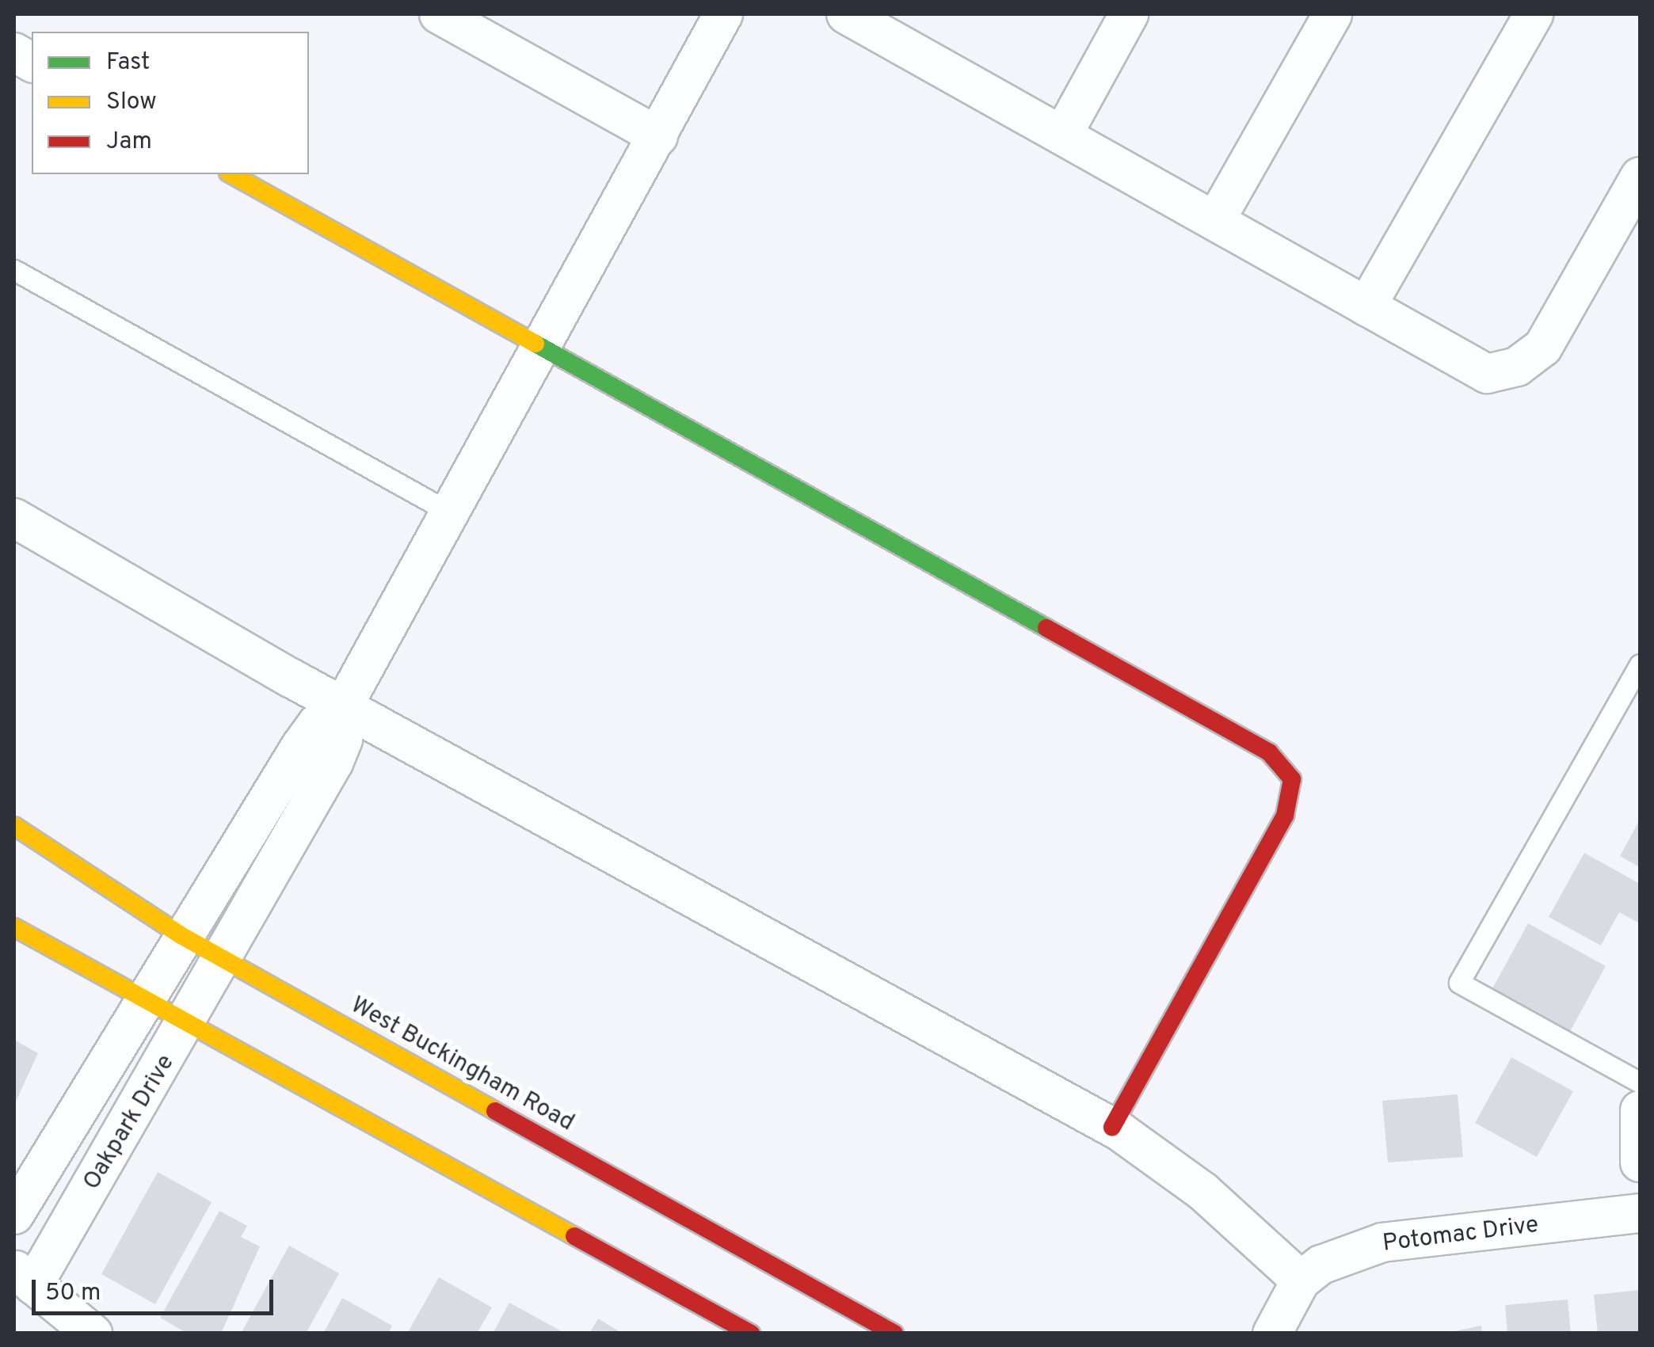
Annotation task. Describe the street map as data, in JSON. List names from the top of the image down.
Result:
{
  "streets": {
    "main road": ["West Buckingham Road"],
    "street": ["Oakpark Drive", "Potomac Drive"]
  },
  "crossings": [
    ["West Buckingham Road", "Oakpark Drive"]
  ],
  "legend": ["Fast", "Slow", "Jam"],
  "scale_bar": "50 m"
}
